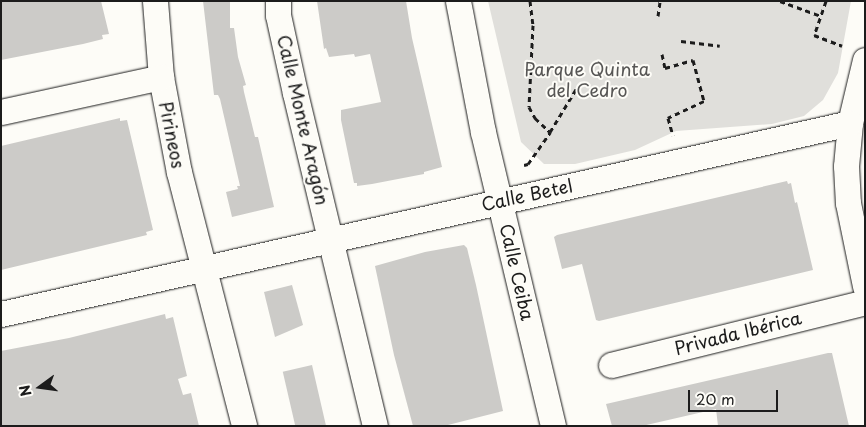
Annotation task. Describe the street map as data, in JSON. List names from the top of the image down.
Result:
{
  "streets": {
    "street": [
      "Calle Monte Aragón",
      "Pirineos",
      "Calle Betel",
      "Calle Ceiba",
      "Privada Ibérica"
    ]
  },
  "crossings": [
    ["Calle Monte Aragón", "Calle Betel"],
    ["Pirineos", "Calle Betel"],
    ["Calle Betel", "Calle Ceiba"]
  ],
  "parks": ["Parque Quinta del Cedro"],
  "scale_bar": "20 m",
  "north": "left"
}
